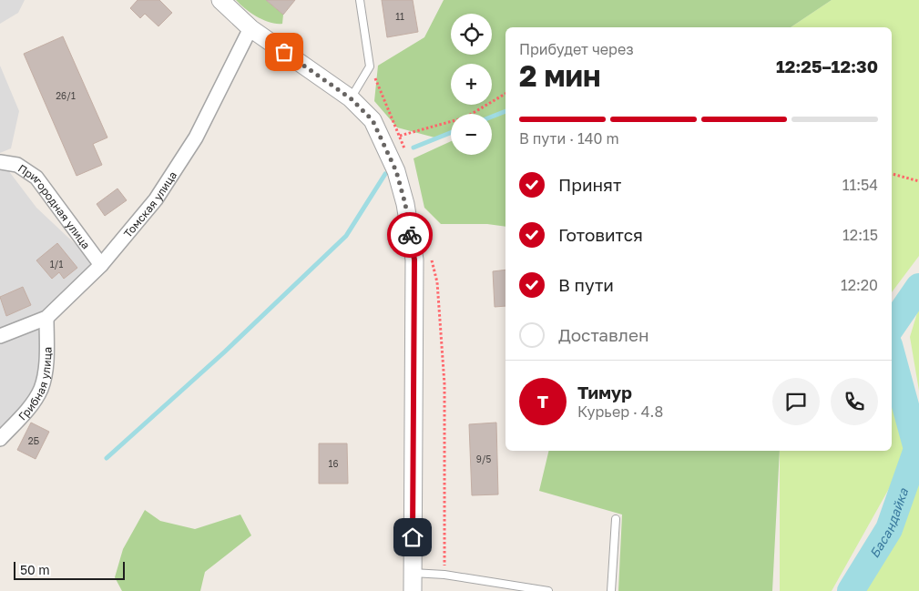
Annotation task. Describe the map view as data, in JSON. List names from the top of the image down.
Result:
{
  "streets": {
    "street": ["Томская улица", "Пригородная улица", "Грибная улица"]
  },
  "crossings": [
    ["Томская улица", "Пригородная улица"],
    ["Томская улица", "Грибная улица"]
  ],
  "water": ["Басандайка"],
  "house_numbers": [
    "11",
    "26/1",
    "1/1",
    "2Б",
    "9/5",
    "16"
  ],
  "scale_bar": "50 m",
  "page": {
    "map_buttons": ["+", "−"],
    "heading": ["2 мин", "Прибудет через", "12:25–12:30"],
    "panel": ["Тимур", "Курьер · 4.8"],
    "bar": "В пути · 140 m",
    "list": [
      ["Принят", "11:54"],
      ["Готовится", "12:15"],
      ["В пути", "12:20"],
      "Доставлен"
    ],
    "round": "Т",
    "scale": "50 m"
  }
}
